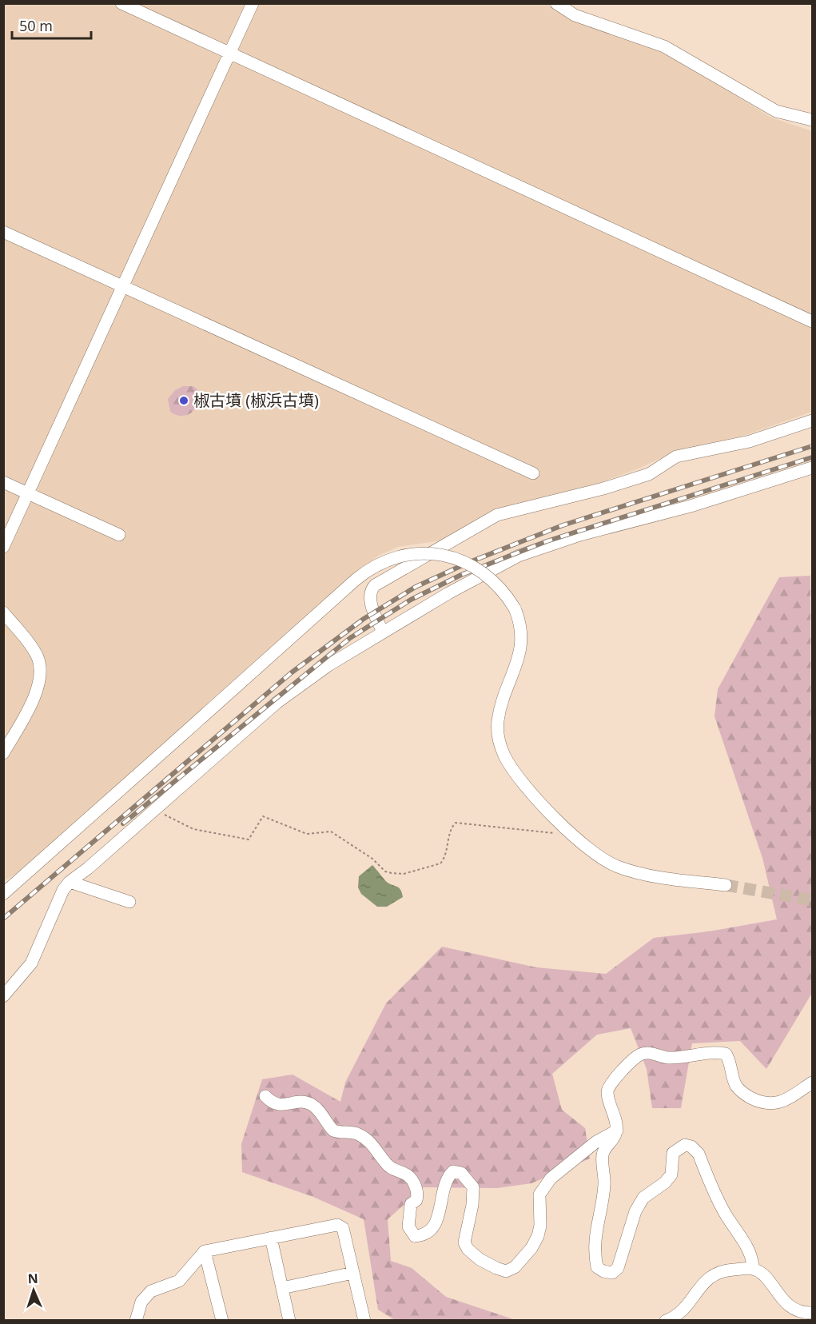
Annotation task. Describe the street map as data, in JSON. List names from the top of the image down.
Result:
{
  "places": ["椒古墳 (椒浜古墳)"],
  "scale_bar": "50 m",
  "north": "top"
}
